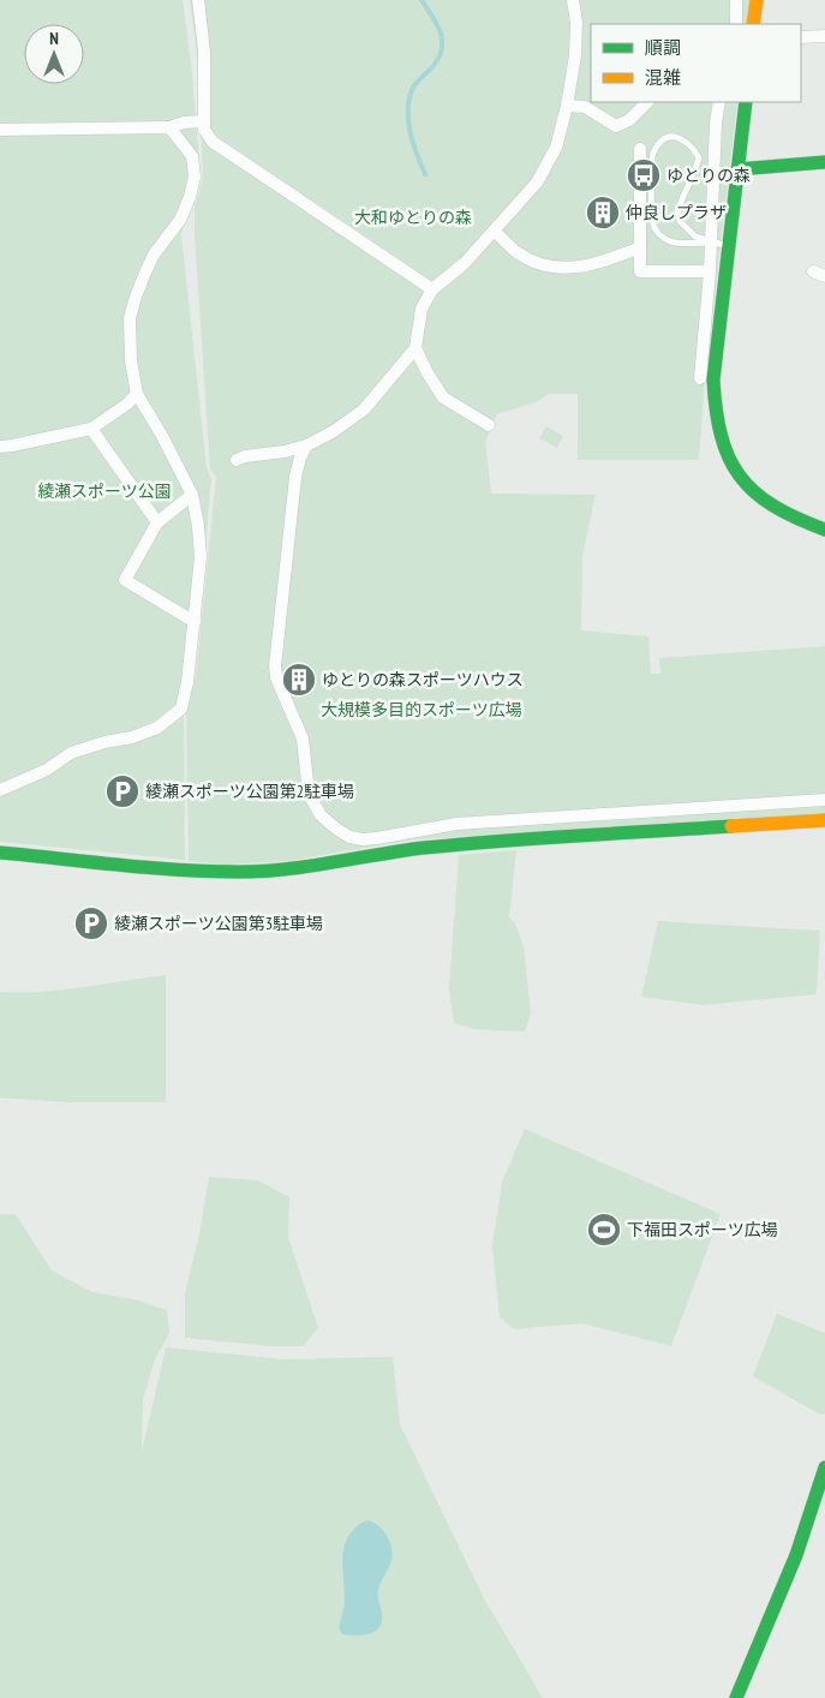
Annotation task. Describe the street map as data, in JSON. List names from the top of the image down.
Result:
{
  "parks": ["大和ゆとりの森", "綾瀬スポーツ公園", "大規模多目的スポーツ広場"],
  "places": {
    "bus stop": ["ゆとりの森"],
    "building": ["仲良しプラザ", "ゆとりの森スポーツハウス"],
    "parking": ["綾瀬スポーツ公園第2駐車場", "綾瀬スポーツ公園第3駐車場"],
    "sports": ["下福田スポーツ広場"]
  },
  "legend": ["順調", "混雑"],
  "north": "top"
}
